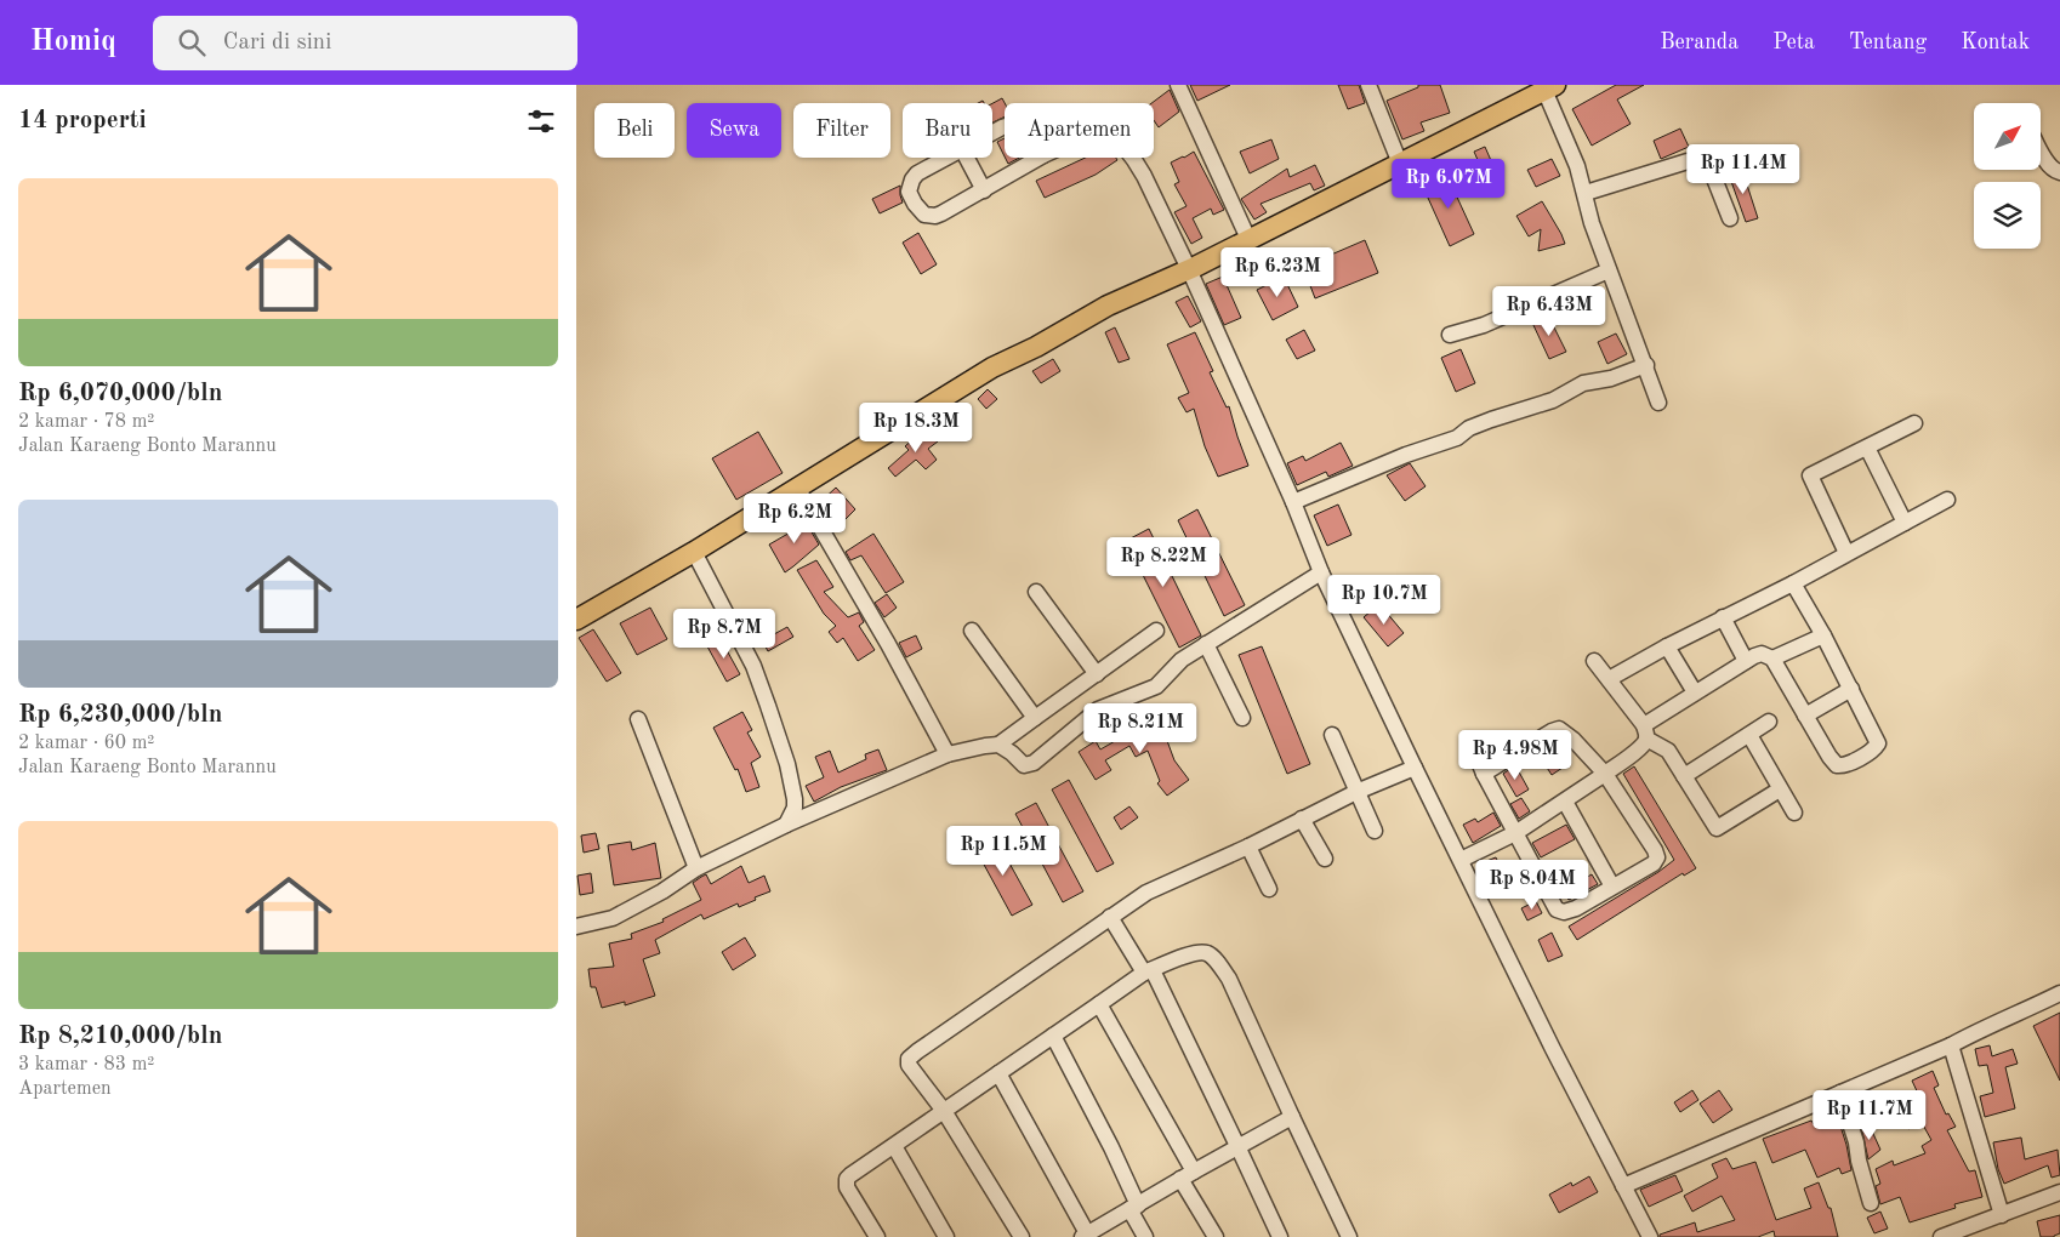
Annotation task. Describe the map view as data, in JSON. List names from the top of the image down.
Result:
{
  "north": "top right",
  "page": {
    "header": "Homiq",
    "search": "Cari di sini",
    "nav": [
      "Beranda",
      "Peta",
      "Tentang",
      "Kontak"
    ],
    "heading": "14 properti",
    "chip": [
      "Beli",
      "Sewa",
      "Filter",
      "Baru",
      "Apartemen"
    ],
    "price": [
      "Rp 11.4M",
      "Rp 6.07M",
      "Rp 6.23M",
      "Rp 6.43M",
      "Rp 18.3M",
      "Rp 6.2M",
      "Rp 8.22M",
      "Rp 10.7M",
      "Rp 8.7M",
      "Rp 8.21M",
      "Rp 4.98M",
      "Rp 11.5M",
      "Rp 8.04M",
      "Rp 11.7M"
    ],
    "list": [
      {
        "name": "Rp 6,070,000/bln",
        "note": "2 kamar · 78 m² · Jalan Karaeng Bonto Marannu"
      },
      {
        "name": "Rp 6,230,000/bln",
        "note": "2 kamar · 60 m² · Jalan Karaeng Bonto Marannu"
      },
      {
        "name": "Rp 8,210,000/bln",
        "note": "3 kamar · 83 m² · Apartemen"
      }
    ]
  }
}
